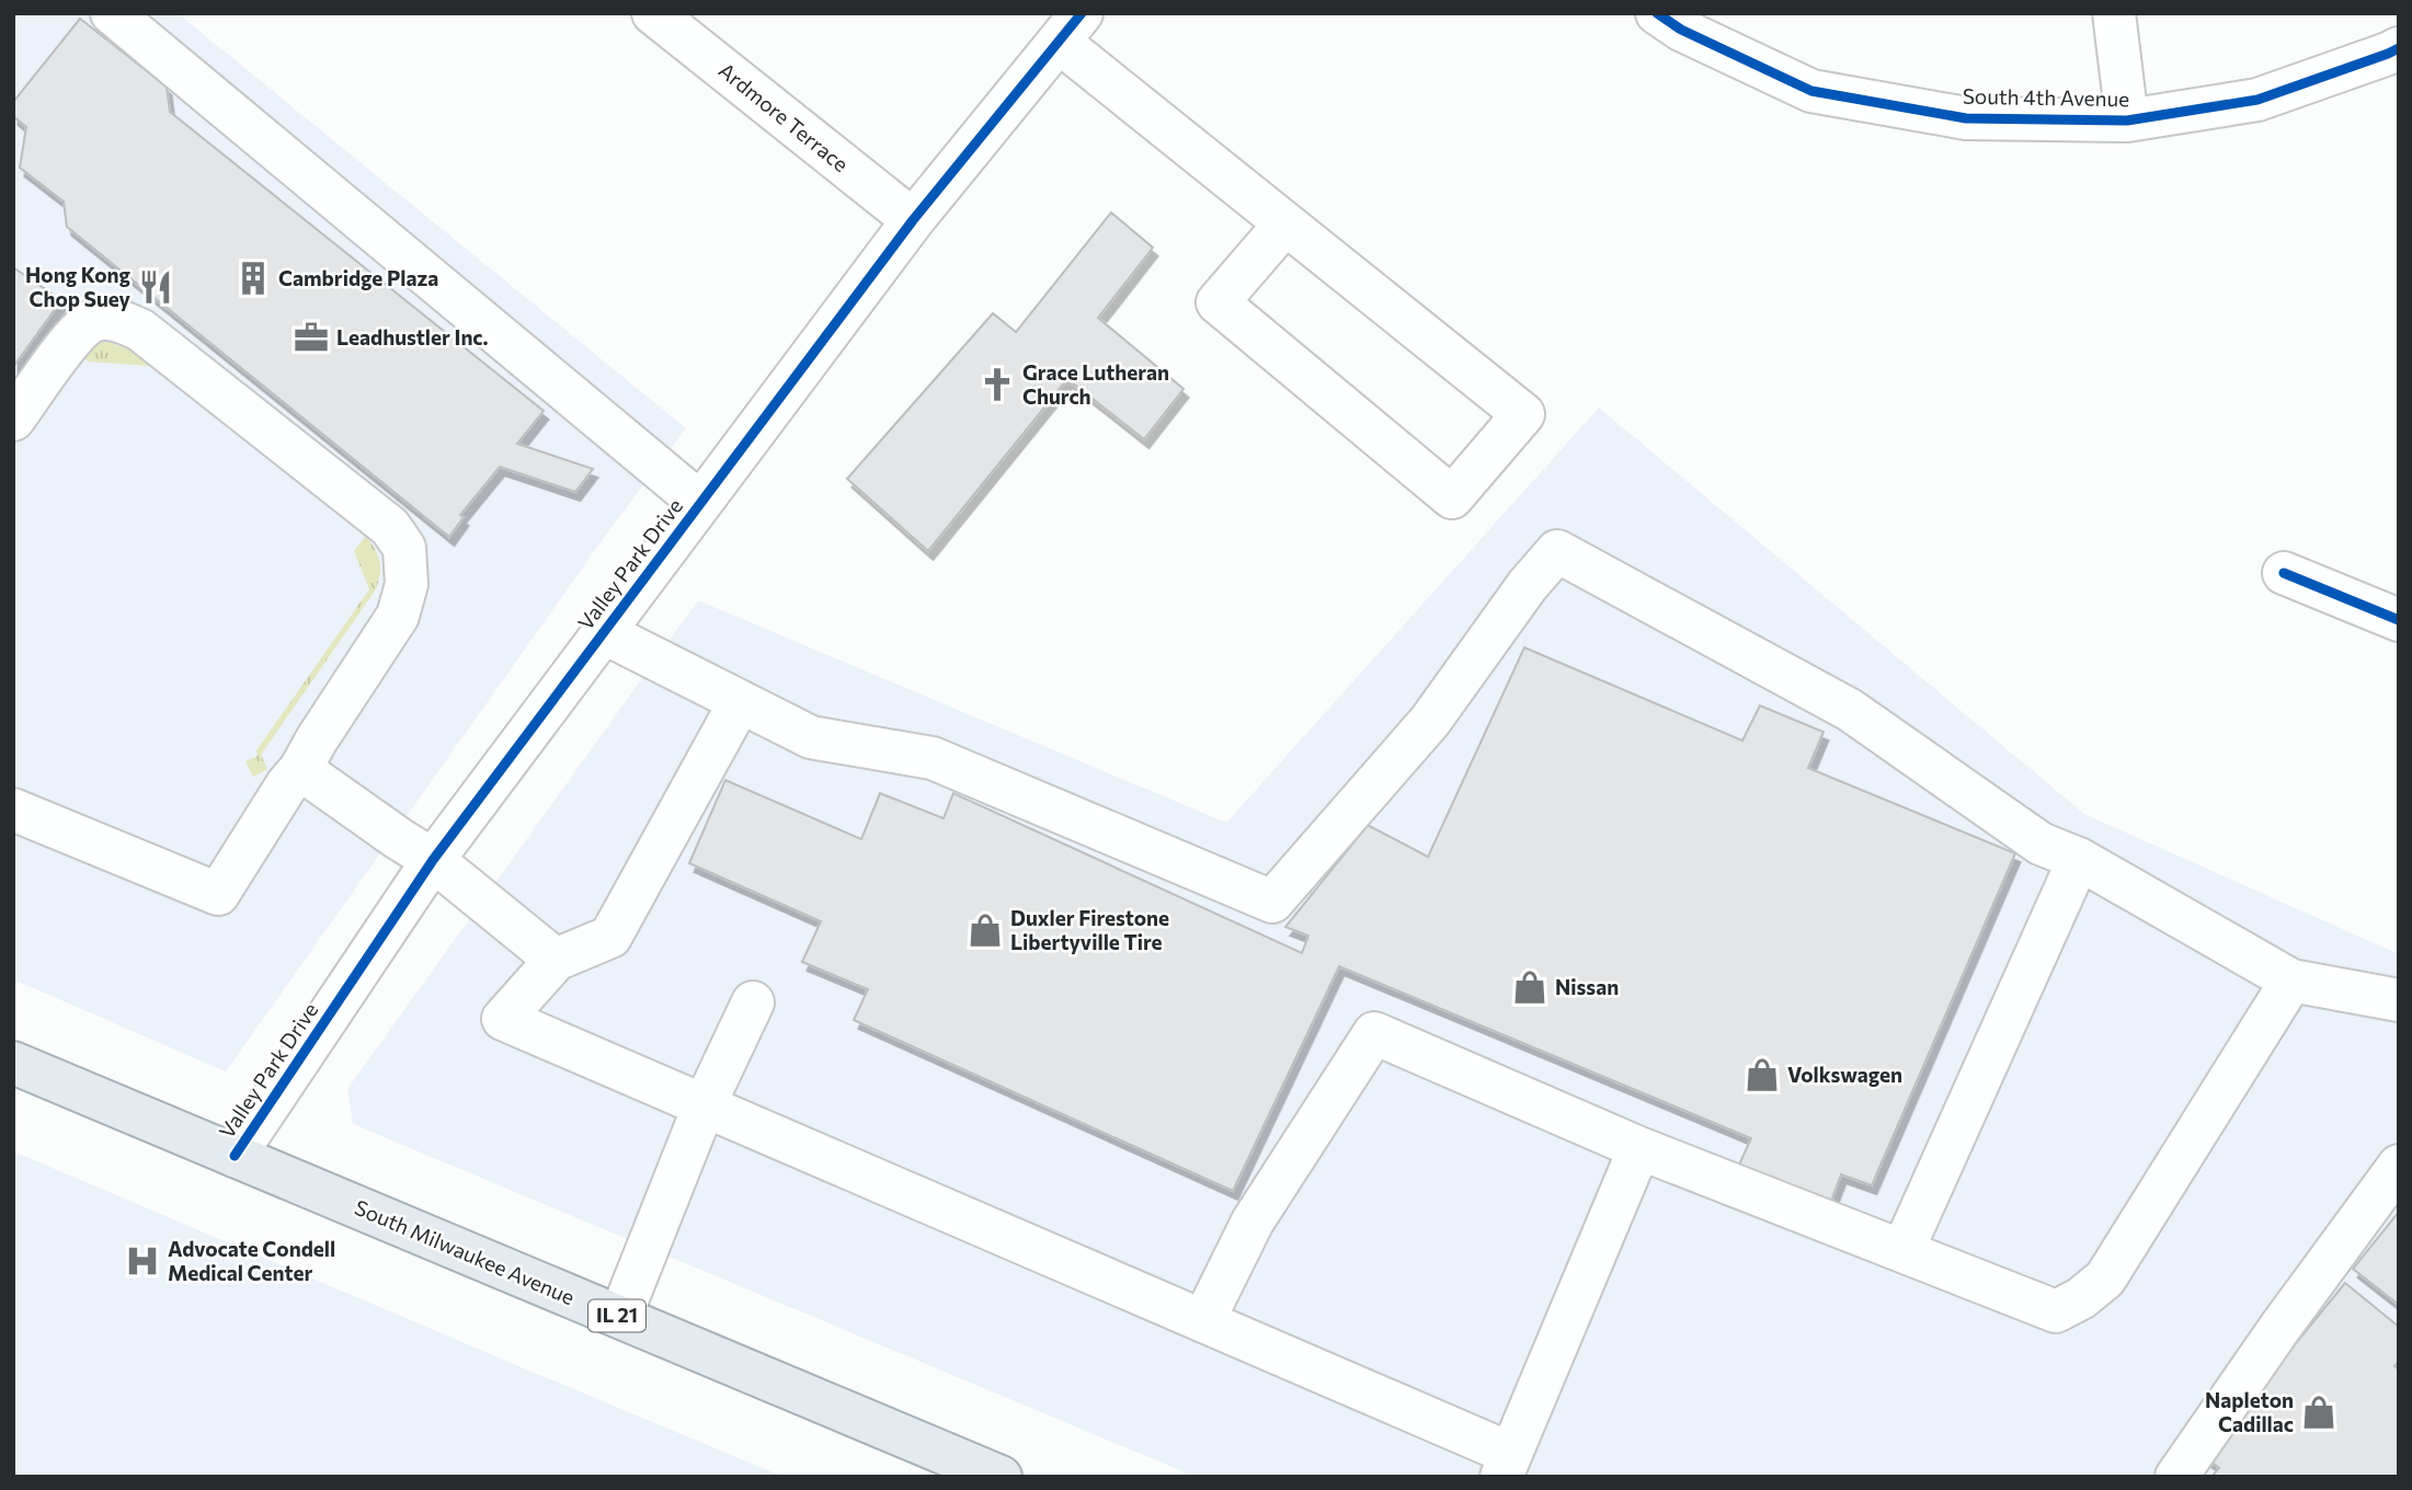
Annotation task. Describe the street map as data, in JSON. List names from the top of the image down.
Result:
{
  "streets": {
    "main road": ["South Milwaukee Avenue", "IL 21"],
    "street": ["South 4th Avenue", "Ardmore Terrace", "Valley Park Drive"]
  },
  "crossings": [
    ["Ardmore Terrace", "Valley Park Drive"],
    ["Valley Park Drive", "South Milwaukee Avenue"]
  ],
  "places": {
    "building": ["Cambridge Plaza"],
    "restaurant": ["Hong Kong Chop Suey"],
    "office": ["Leadhustler Inc."],
    "church": ["Grace Lutheran Church"],
    "shop": [
      "Duxler Firestone Libertyville Tire",
      "Nissan",
      "Volkswagen",
      "Napleton Cadillac"
    ],
    "hospital": ["Advocate Condell Medical Center"]
  }
}
